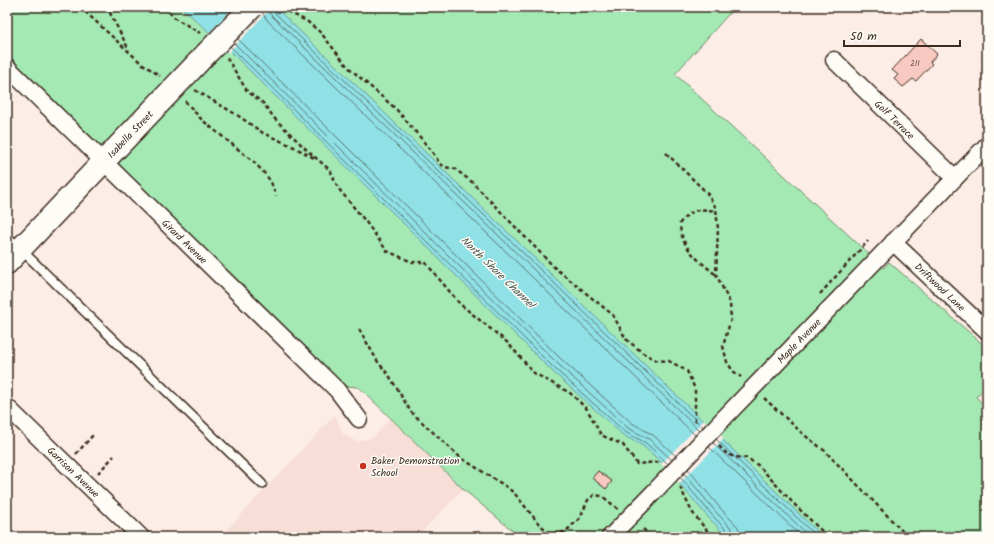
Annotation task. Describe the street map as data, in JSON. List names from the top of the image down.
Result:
{
  "streets": {
    "street": [
      "Golf Terrace",
      "Isabella Street",
      "Girard Avenue",
      "Driftwood Lane",
      "Maple Avenue",
      "Garrison Avenue"
    ]
  },
  "crossings": [
    ["Golf Terrace", "Maple Avenue"],
    ["Isabella Street", "Girard Avenue"],
    ["Driftwood Lane", "Maple Avenue"]
  ],
  "water": ["North Shore Channel"],
  "places": ["Baker Demonstration School"],
  "house_numbers": ["211"],
  "scale_bar": "50 m"
}
